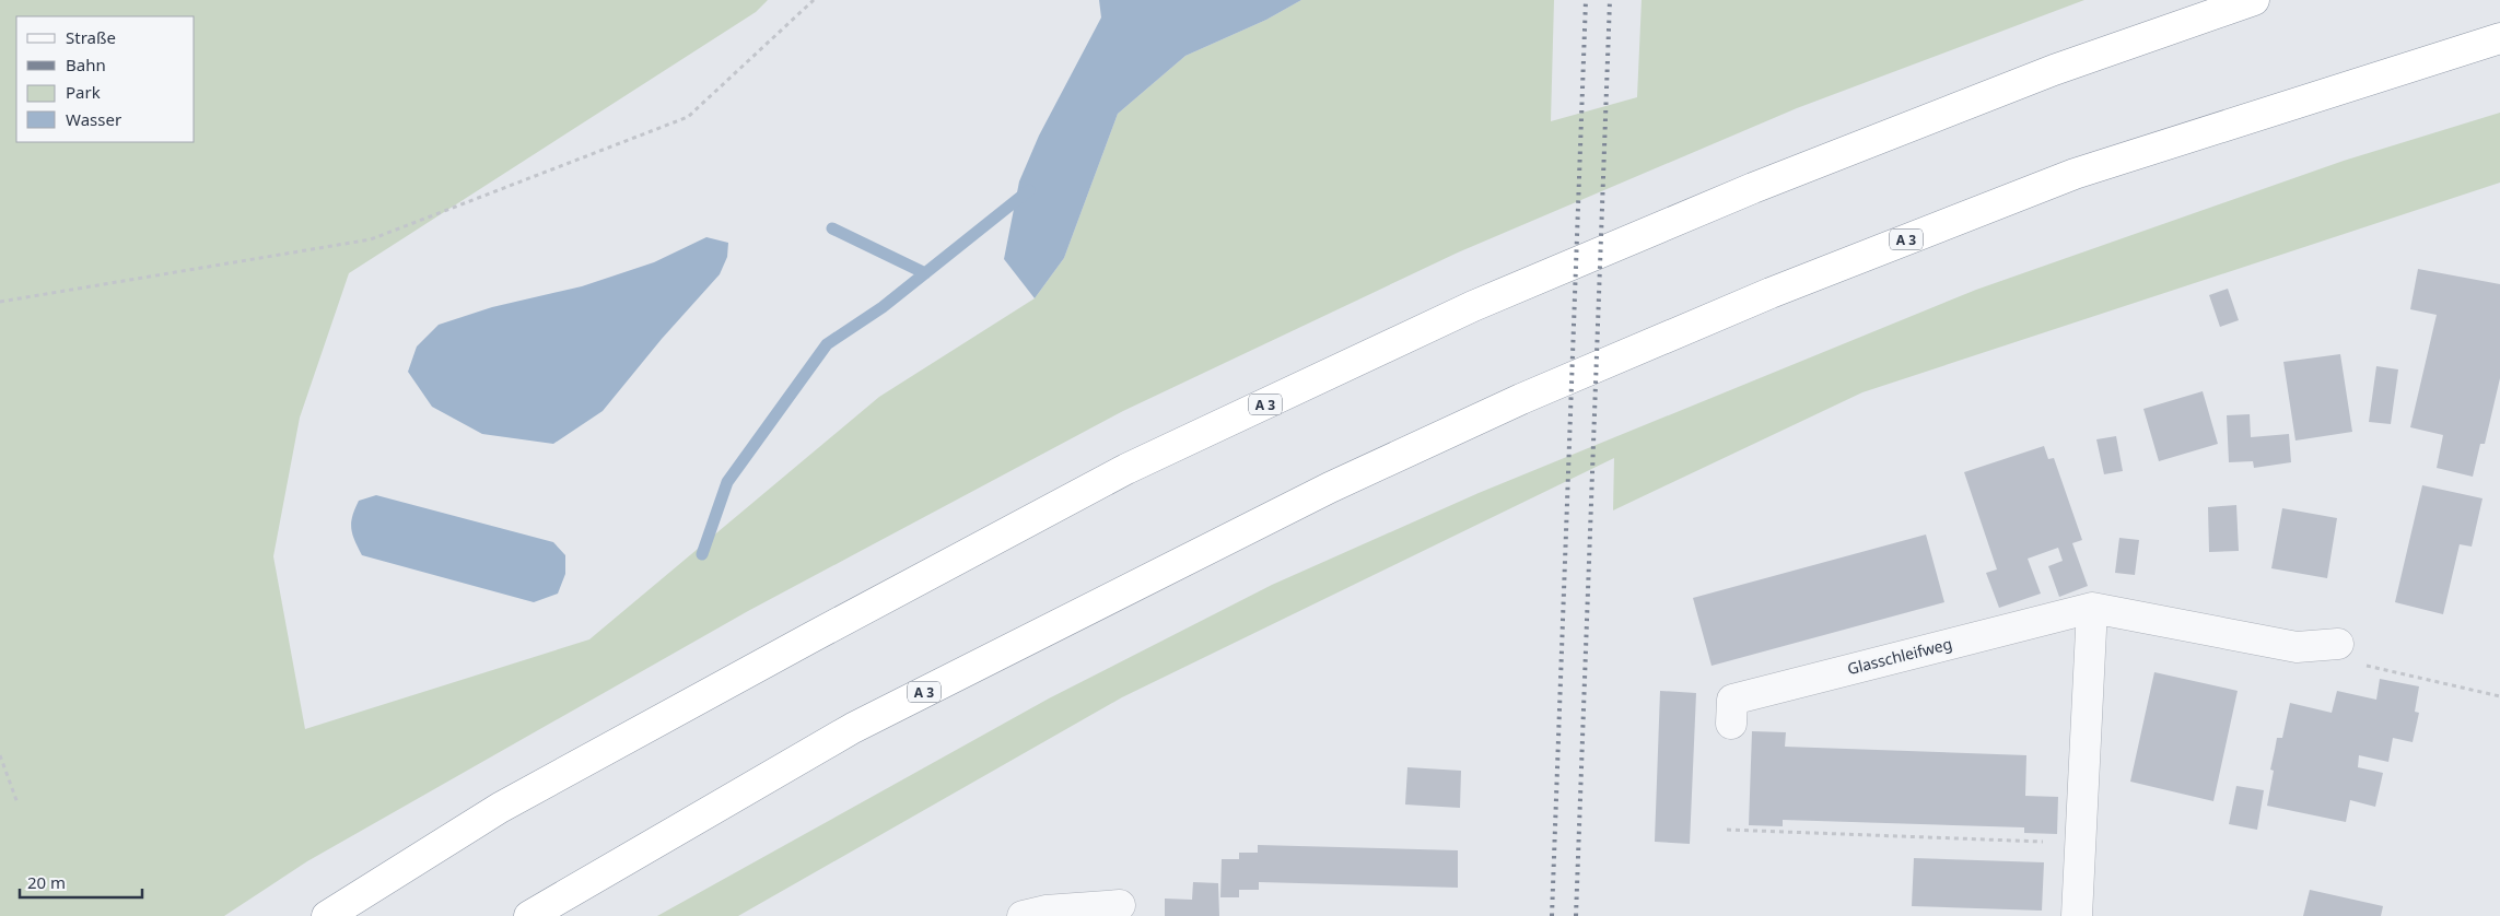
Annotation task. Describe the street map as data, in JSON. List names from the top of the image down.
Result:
{
  "streets": {
    "highway": ["A 3"],
    "street": ["Glasschleifweg"]
  },
  "legend": [
    "Straße",
    "Bahn",
    "Park",
    "Wasser"
  ],
  "scale_bar": "20 m"
}
